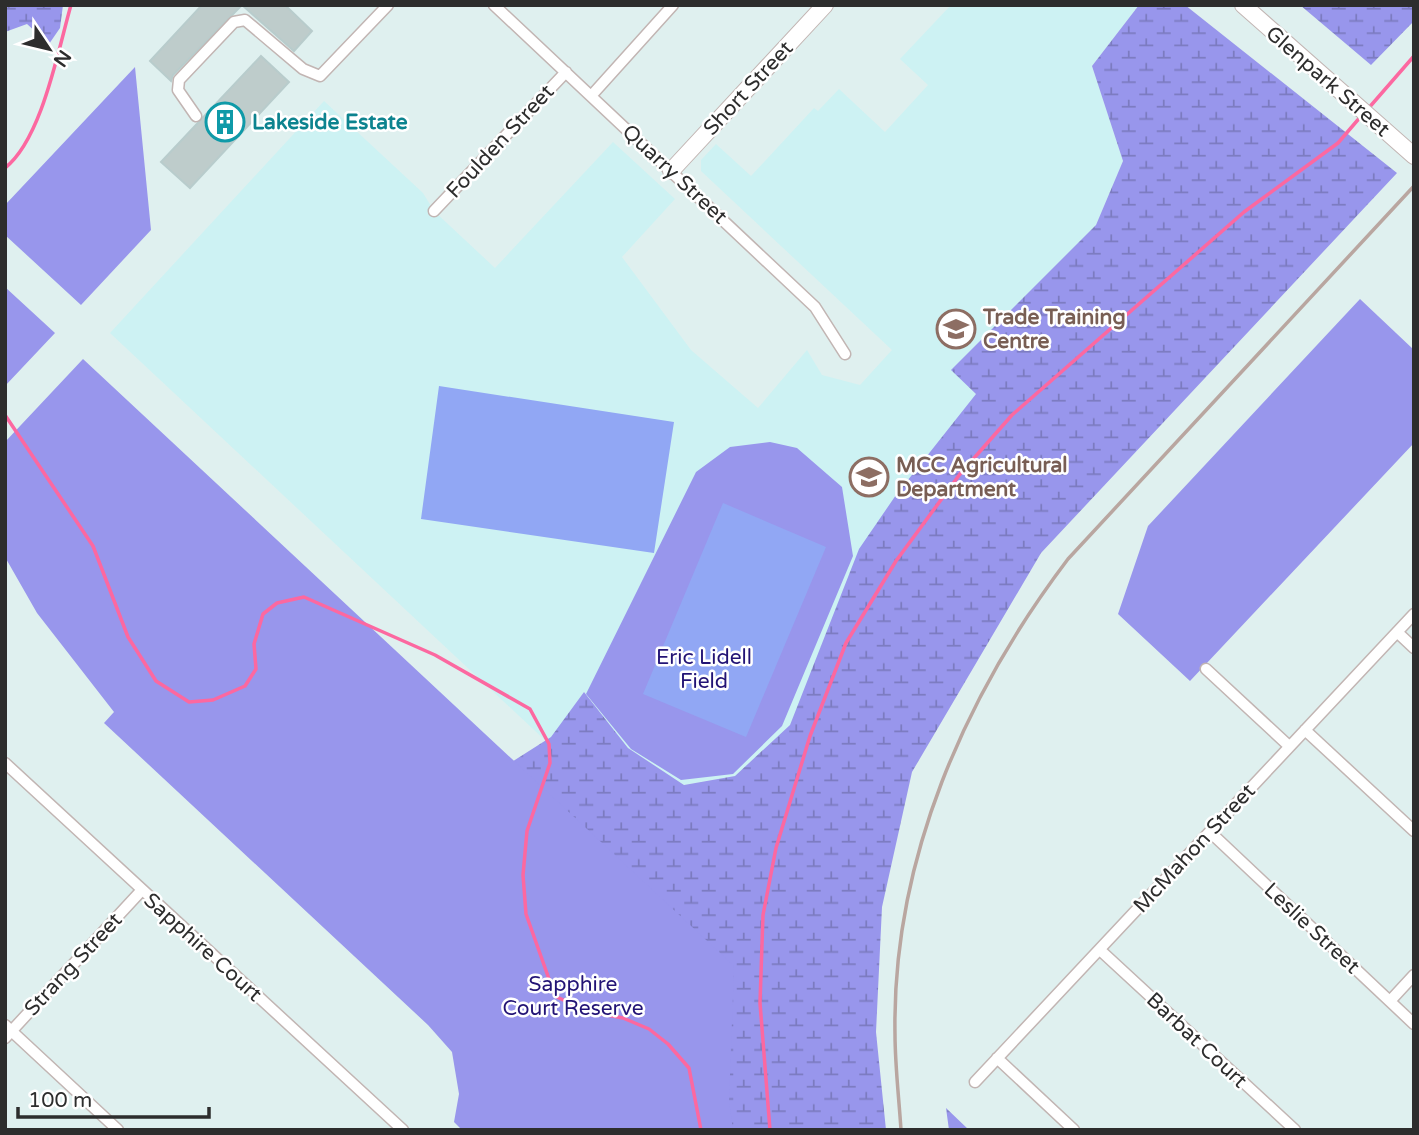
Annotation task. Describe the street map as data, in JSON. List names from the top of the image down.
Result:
{
  "streets": {
    "main road": ["Glenpark Street", "Short Street"],
    "street": [
      "Foulden Street",
      "Quarry Street",
      "McMahon Street",
      "Leslie Street",
      "Sapphire Court",
      "Strang Street",
      "Barbat Court"
    ]
  },
  "crossings": [
    ["Short Street", "Quarry Street"],
    ["Foulden Street", "Quarry Street"],
    ["McMahon Street", "Leslie Street"],
    ["McMahon Street", "Barbat Court"],
    ["Sapphire Court", "Strang Street"]
  ],
  "parks": ["Eric Lidell Field", "Sapphire Court Reserve"],
  "places": {
    "building": ["Lakeside Estate"],
    "school or university": ["Trade Training Centre", "MCC Agricultural Department"]
  },
  "scale_bar": "100 m",
  "north": "bottom right"
}
